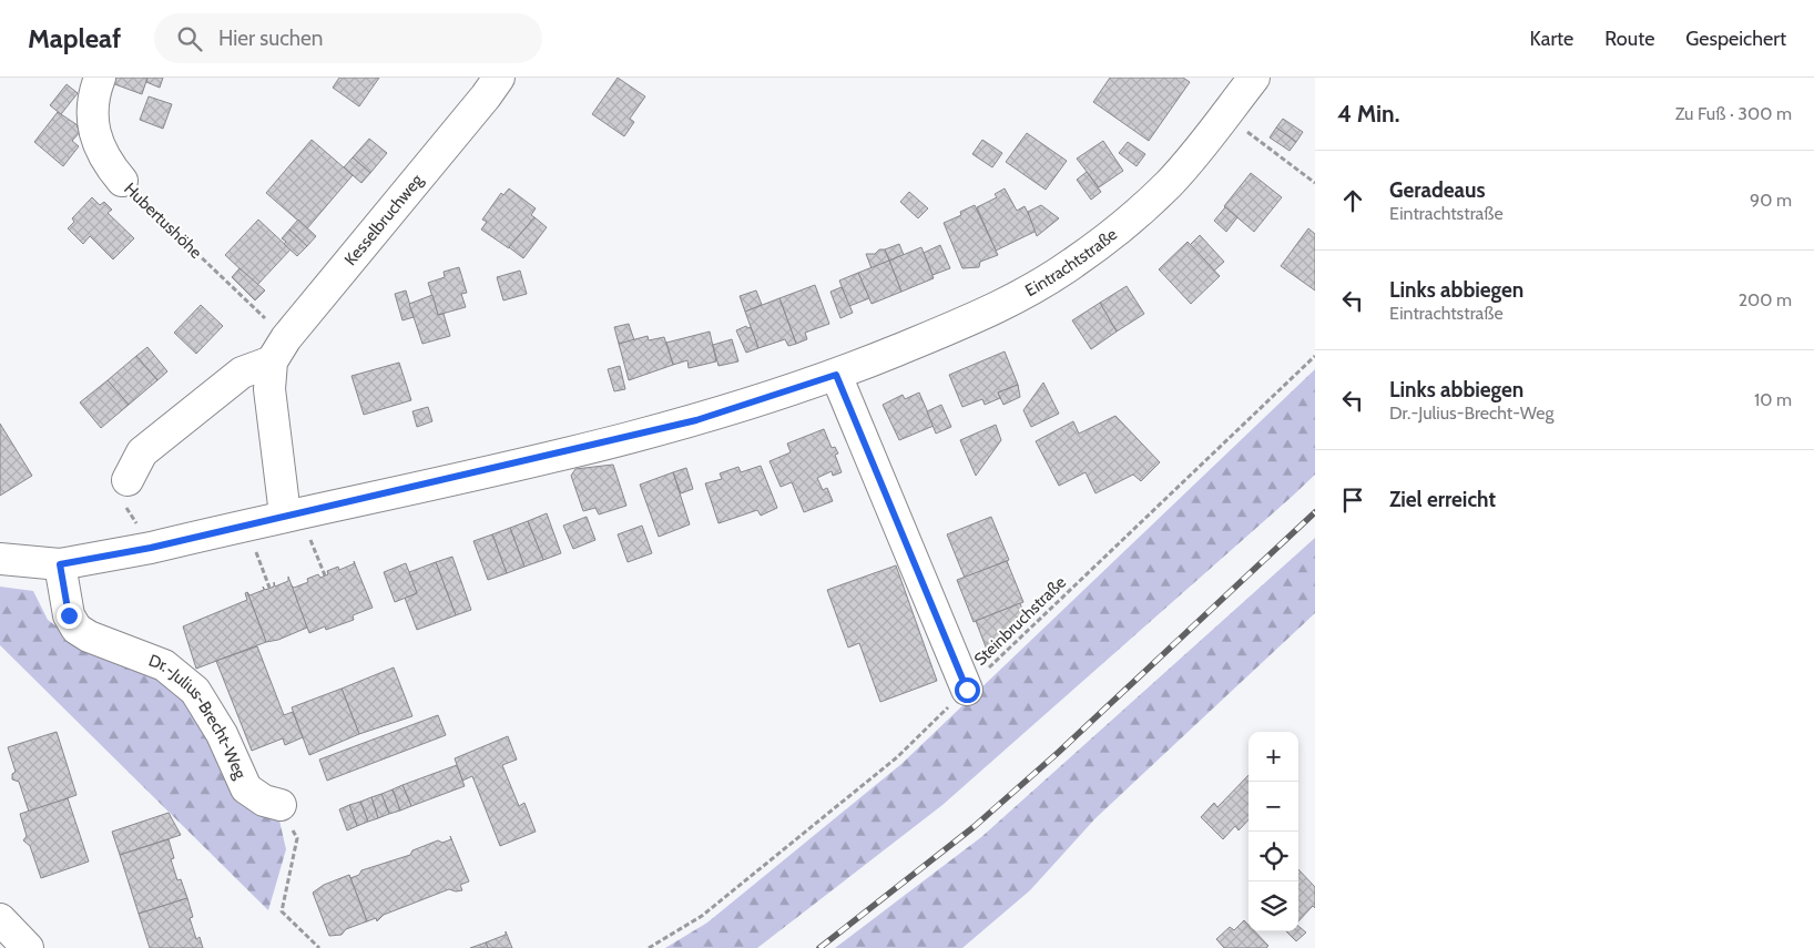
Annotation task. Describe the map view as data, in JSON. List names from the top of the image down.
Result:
{
  "streets": {
    "street": [
      "Kesselbruchweg",
      "Hubertushöhe",
      "Eintrachtstraße",
      "Dr.-Julius-Brecht-Weg"
    ],
    "path": ["Steinbruchstraße"]
  },
  "crossings": [
    ["Kesselbruchweg", "Hubertushöhe"],
    ["Eintrachtstraße", "Dr.-Julius-Brecht-Weg"]
  ],
  "page": {
    "header": "Mapleaf",
    "search": "Hier suchen",
    "nav": ["Karte", "Route", "Gespeichert"],
    "heading": ["4 Min.", "Zu Fuß · 300 m"],
    "list": [
      ["Geradeaus", "Eintrachtstraße", "90 m"],
      ["Links abbiegen", "Eintrachtstraße", "200 m"],
      ["Links abbiegen", "Dr.-Julius-Brecht-Weg", "10 m"],
      "Ziel erreicht"
    ],
    "map_buttons": ["+", "−"]
  }
}
